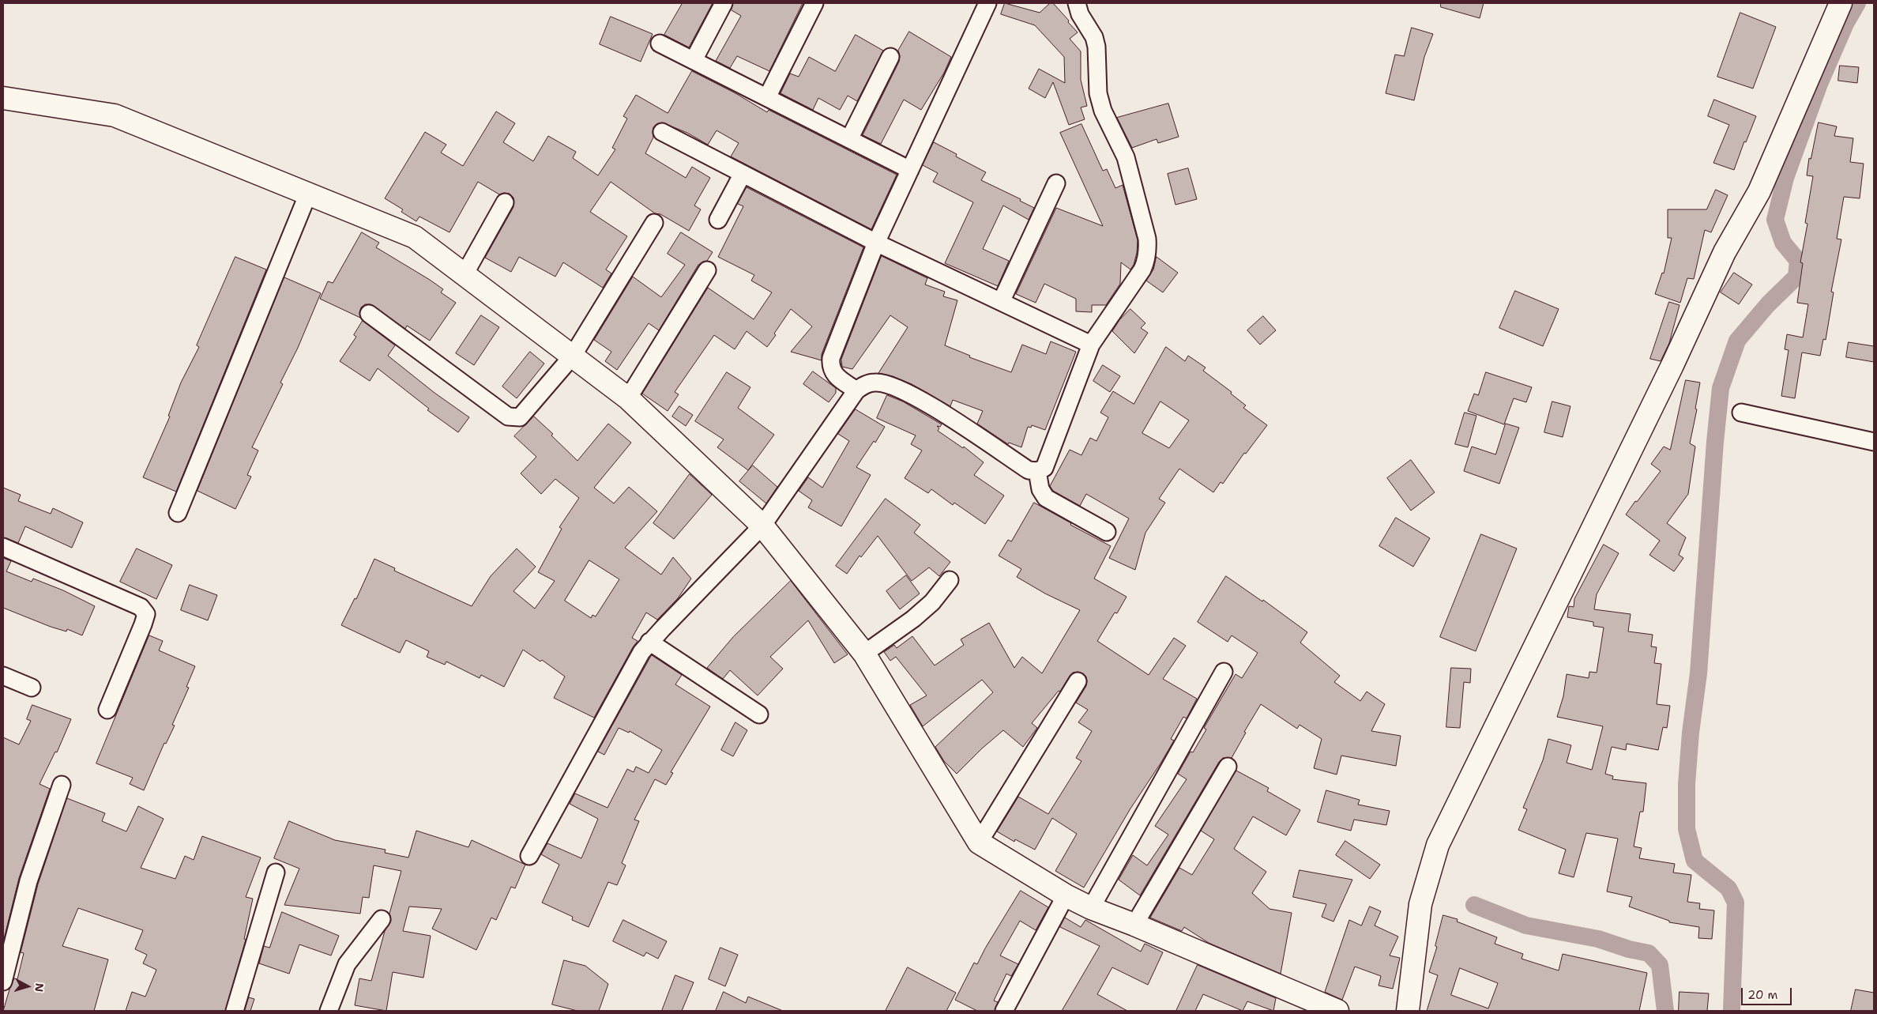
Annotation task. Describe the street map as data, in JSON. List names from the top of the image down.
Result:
{
  "scale_bar": "20 m",
  "north": "right"
}
